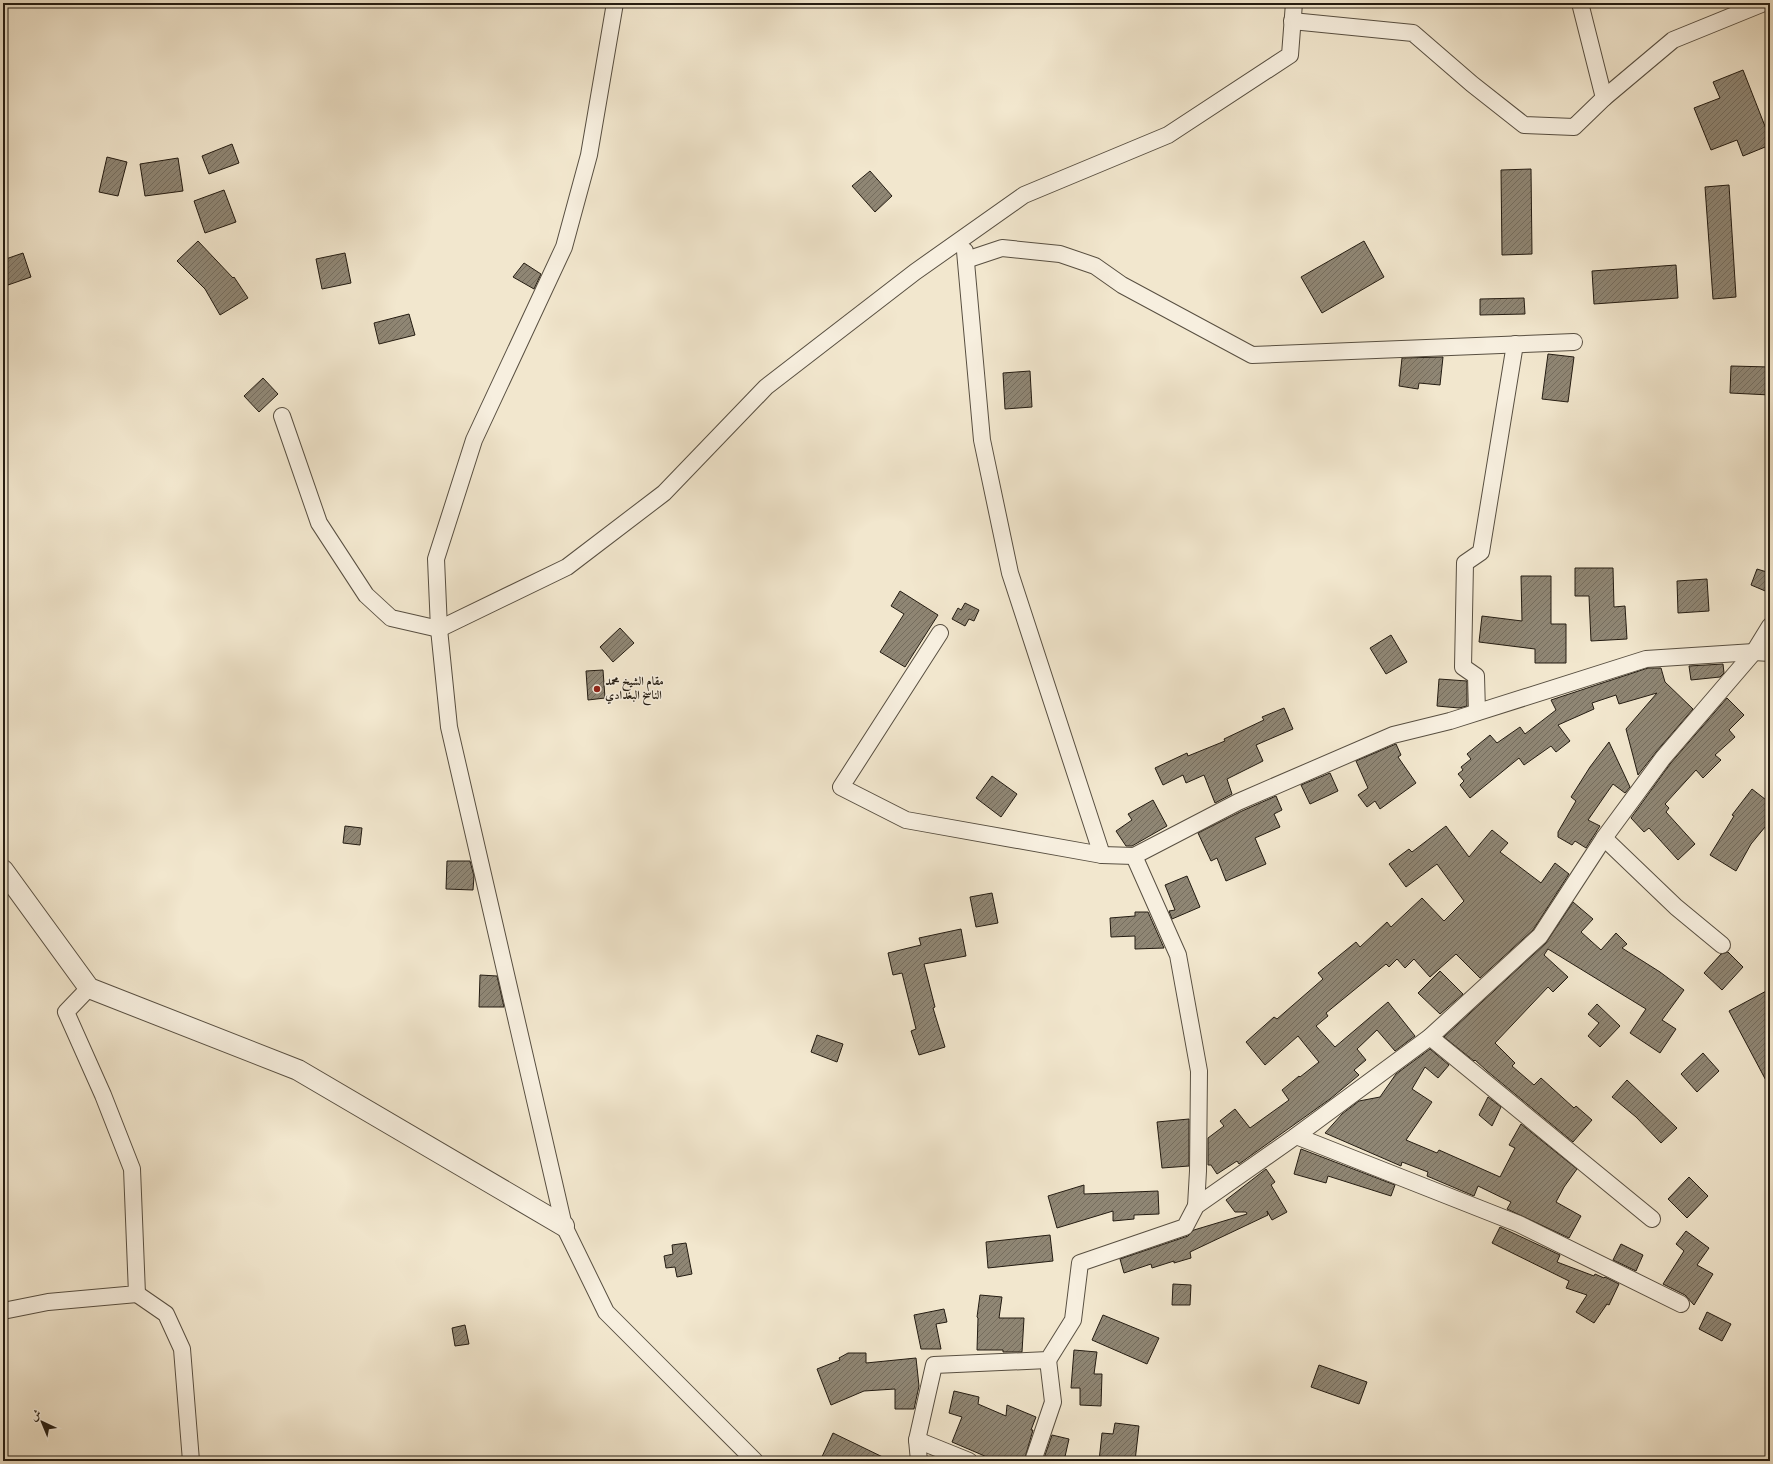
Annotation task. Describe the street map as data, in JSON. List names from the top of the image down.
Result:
{
  "places": ["مقام الشيخ محمد الناسخ البغدادي"],
  "north": "top left"
}
